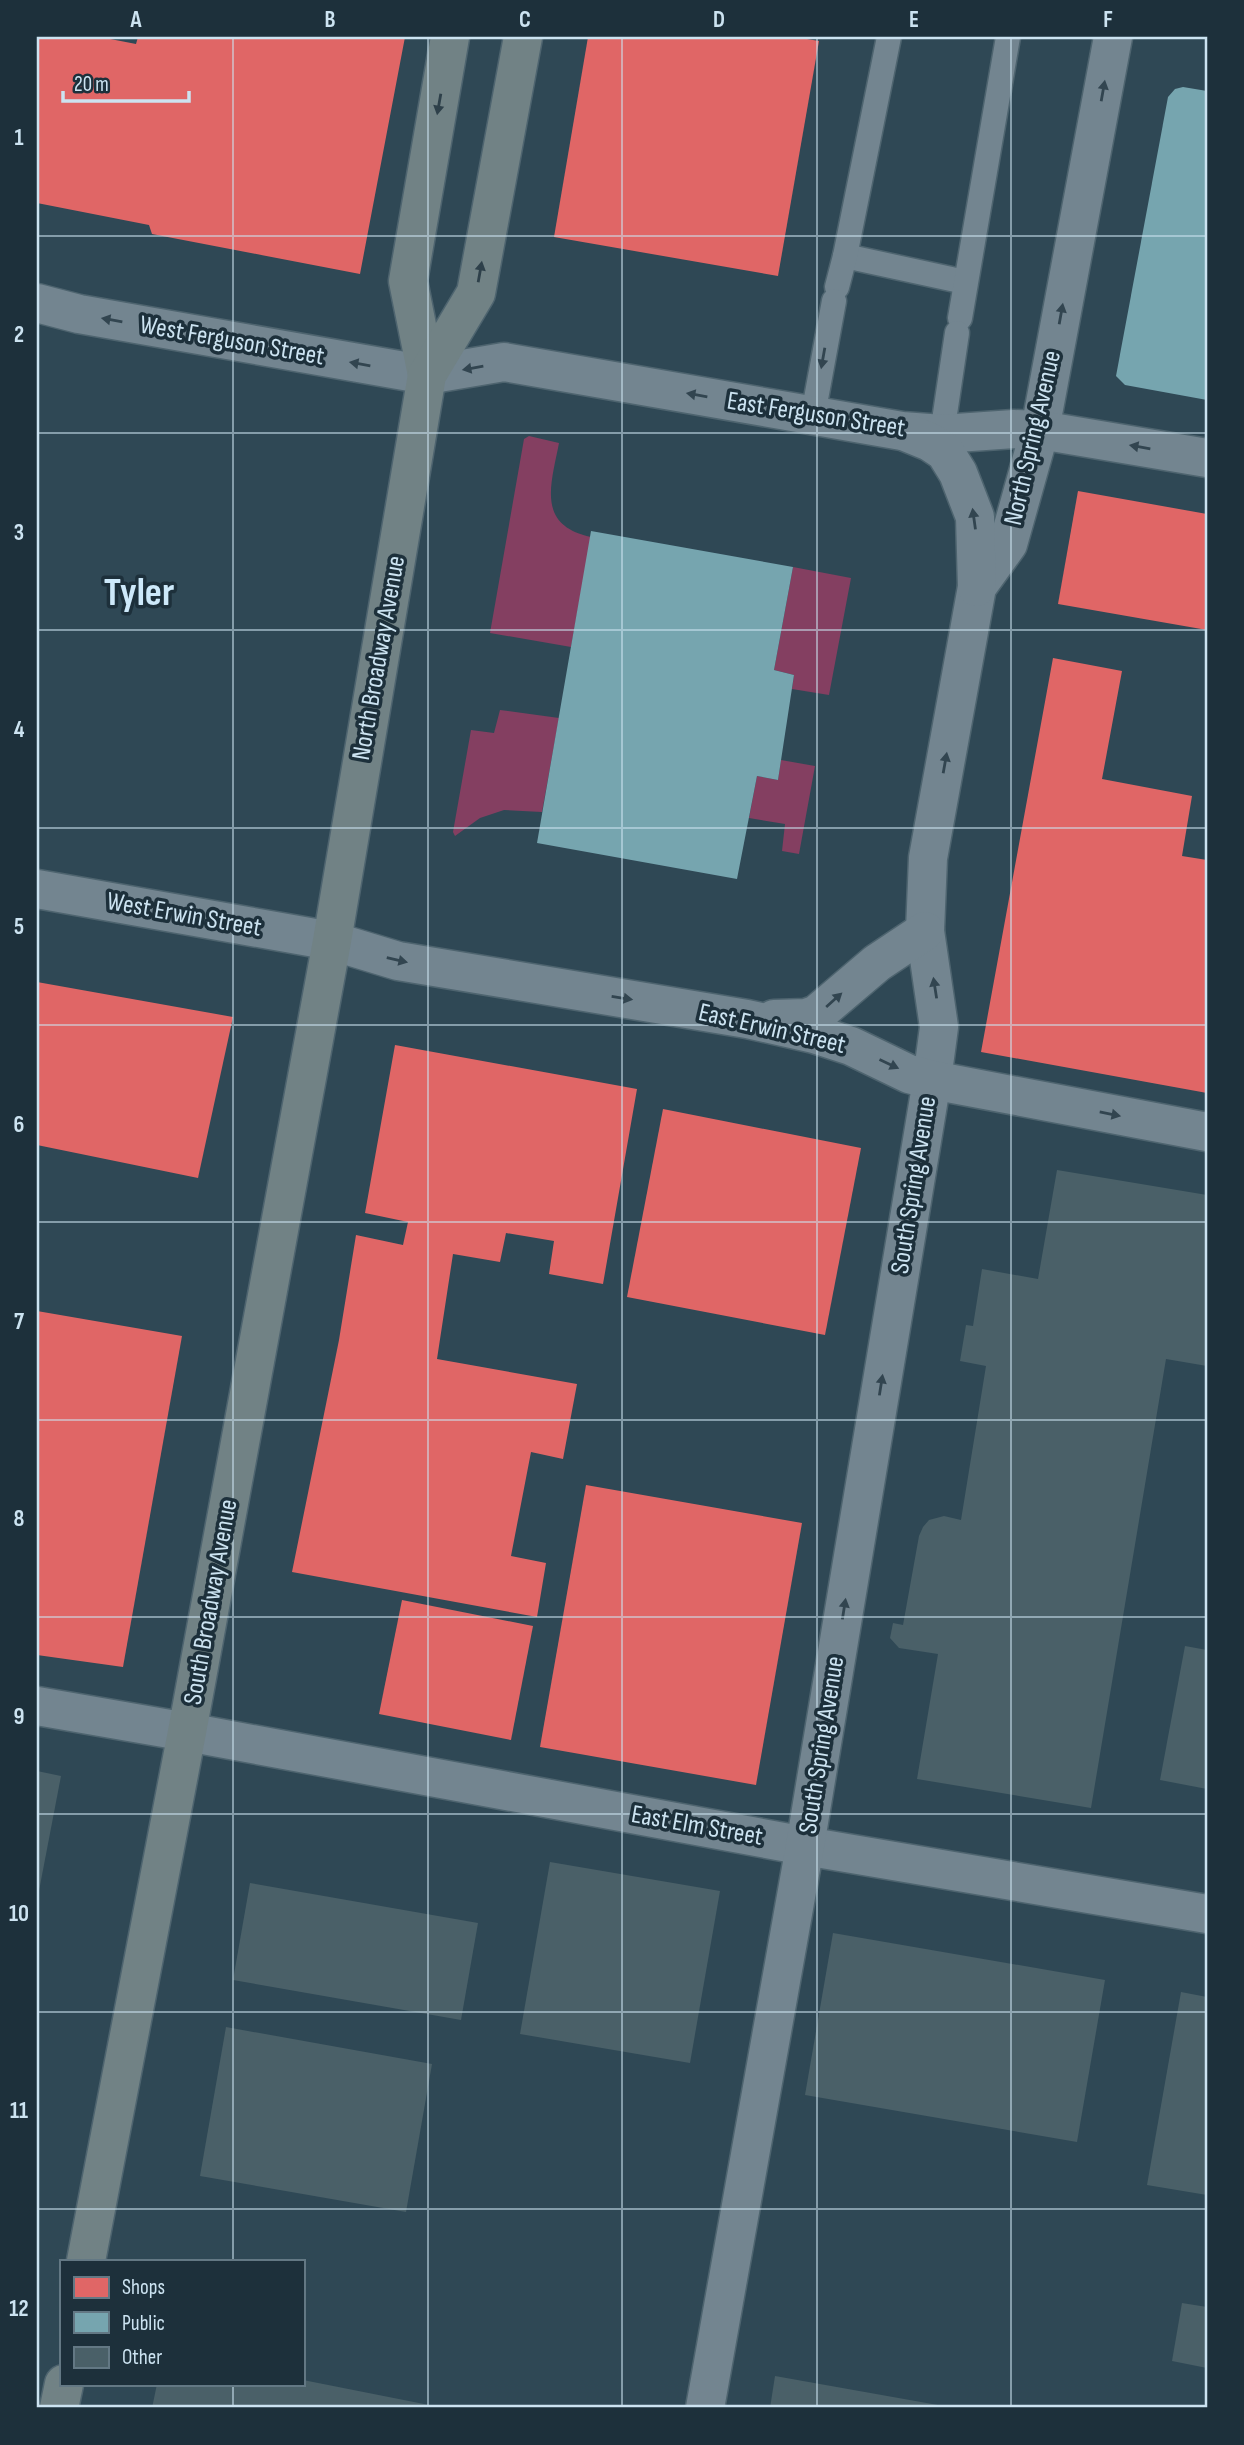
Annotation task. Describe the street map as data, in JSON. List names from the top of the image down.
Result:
{
  "streets": {
    "main road": ["North Broadway Avenue", "South Broadway Avenue"],
    "street": [
      "West Ferguson Street",
      "East Ferguson Street",
      "North Spring Avenue",
      "West Erwin Street",
      "East Erwin Street",
      "South Spring Avenue",
      "East Elm Street"
    ]
  },
  "crossings": [
    ["West Ferguson Street", "East Ferguson Street"],
    ["West Ferguson Street", "North Broadway Avenue"],
    ["East Ferguson Street", "North Spring Avenue"],
    ["East Ferguson Street", "North Broadway Avenue"],
    ["North Spring Avenue", "East Erwin Street"],
    ["North Spring Avenue", "South Spring Avenue"],
    ["North Broadway Avenue", "West Erwin Street"],
    ["North Broadway Avenue", "East Erwin Street"],
    ["North Broadway Avenue", "South Broadway Avenue"],
    ["West Erwin Street", "East Erwin Street"],
    ["West Erwin Street", "South Broadway Avenue"],
    ["East Erwin Street", "South Spring Avenue"],
    ["East Erwin Street", "South Broadway Avenue"],
    ["South Spring Avenue", "East Elm Street"],
    ["South Broadway Avenue", "East Elm Street"]
  ],
  "one_way": [
    "West Ferguson Street",
    "East Ferguson Street",
    "North Spring Avenue",
    "East Erwin Street",
    "South Spring Avenue"
  ],
  "districts": ["Tyler"],
  "legend": ["Shops", "Public", "Other"],
  "scale_bar": "20 m",
  "grid": {
    "columns": [
      "A",
      "B",
      "C",
      "D",
      "E",
      "F"
    ],
    "rows": [
      "1",
      "2",
      "3",
      "4",
      "5",
      "6",
      "7",
      "8",
      "9",
      "10",
      "11",
      "12"
    ]
  }
}
